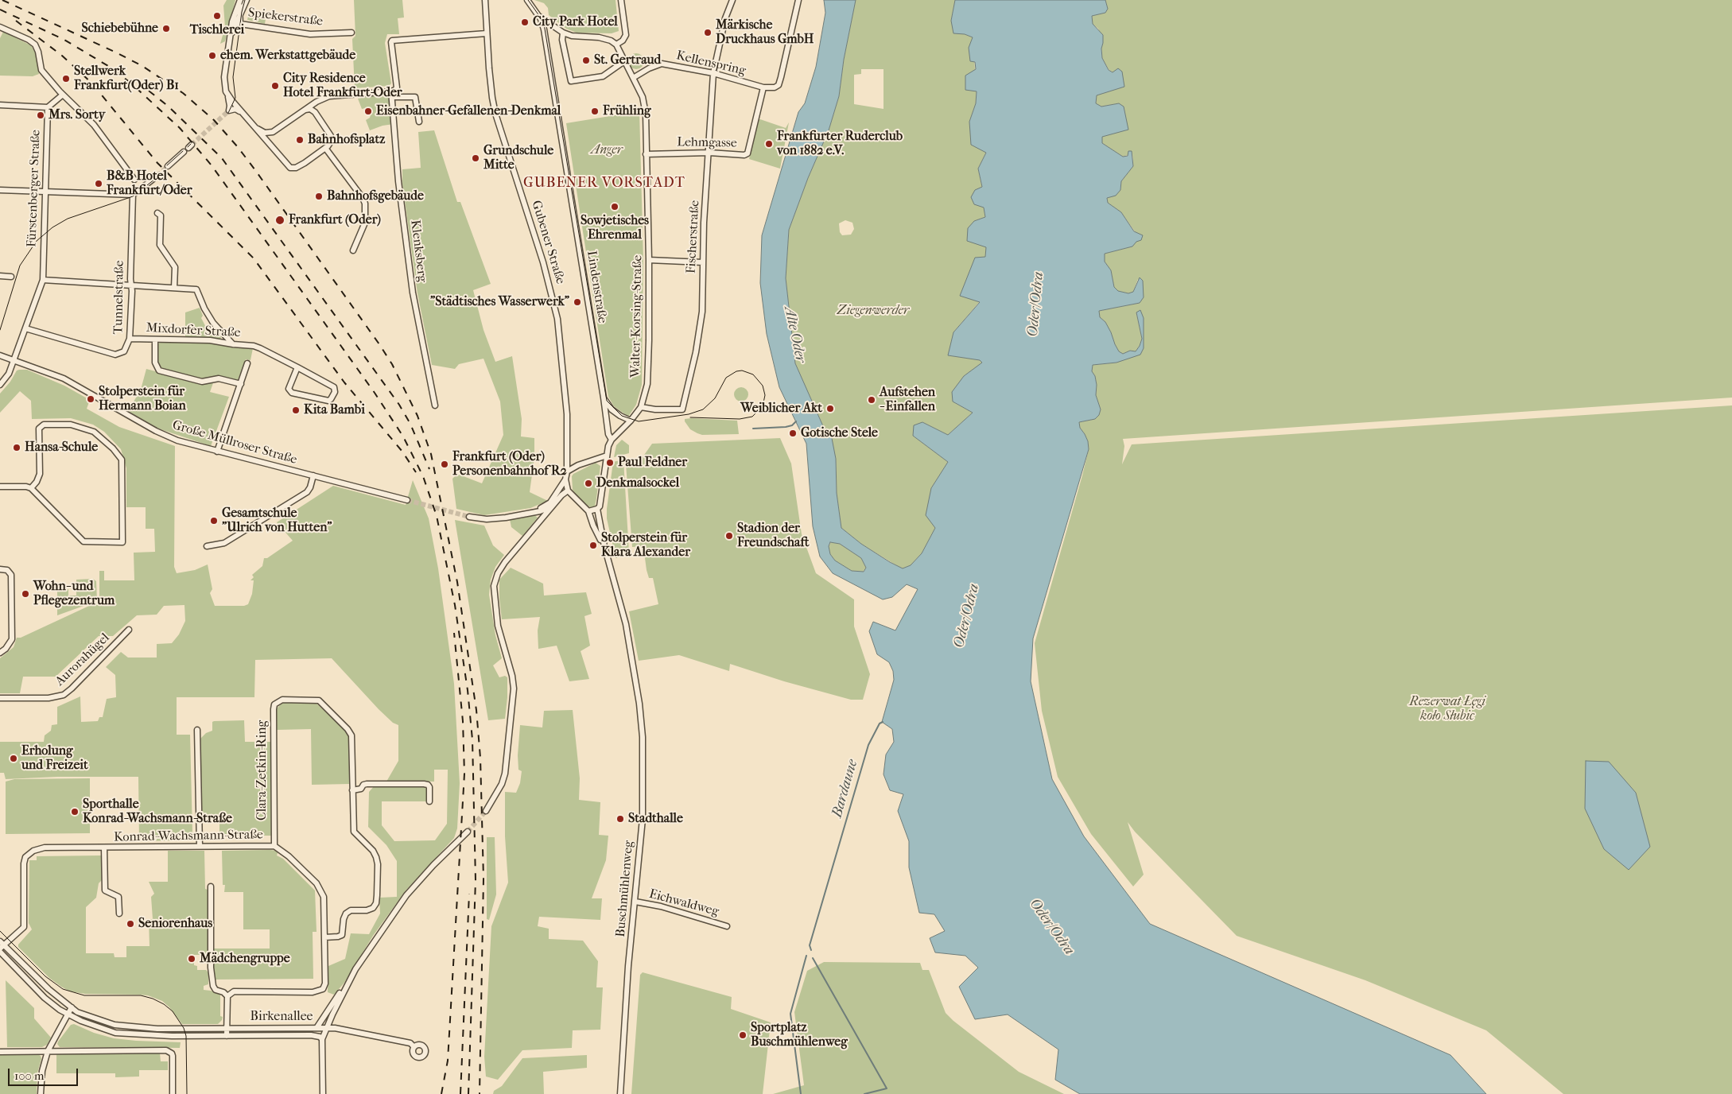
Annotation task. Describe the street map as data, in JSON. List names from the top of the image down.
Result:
{
  "streets": {
    "street": [
      "Spiekerstraße",
      "Kellenspring",
      "Lehmgasse",
      "Fürstenberger Straße",
      "Fischerstraße",
      "Gubener Straße",
      "Klenksberg",
      "Lindenstraße",
      "Tunnelstraße",
      "Walter-Korsing-Straße",
      "Mixdorfer Straße",
      "Große Müllroser Straße",
      "Aurorahügel",
      "Clara-Zetkin-Ring",
      "Konrad-Wachsmann-Straße",
      "Buschmühlenweg",
      "Eichwaldweg",
      "Birkenallee"
    ]
  },
  "crossings": [
    ["Kellenspring", "Lehmgasse"],
    ["Kellenspring", "Fischerstraße"],
    ["Kellenspring", "Walter-Korsing-Straße"],
    ["Lehmgasse", "Fischerstraße"],
    ["Lehmgasse", "Walter-Korsing-Straße"],
    ["Fürstenberger Straße", "Tunnelstraße"],
    ["Fürstenberger Straße", "Große Müllroser Straße"],
    ["Fischerstraße", "Walter-Korsing-Straße"],
    ["Gubener Straße", "Klenksberg"],
    ["Lindenstraße", "Walter-Korsing-Straße"],
    ["Tunnelstraße", "Mixdorfer Straße"],
    ["Clara-Zetkin-Ring", "Konrad-Wachsmann-Straße"],
    ["Konrad-Wachsmann-Straße", "Birkenallee"],
    ["Buschmühlenweg", "Eichwaldweg"]
  ],
  "districts": ["GUBENER VORSTADT"],
  "water": ["Oder/Odra", "Alte Oder", "Bardaune"],
  "parks": ["Anger", "Ziegenwerder", "Rezerwat Łęgi koło Słubic"],
  "places": [
    "Tischlerei",
    "City Park Hotel",
    "Schiebebühne",
    "Märkische Druckhaus GmbH",
    "ehem. Werkstattgebäude",
    "St. Gertraud",
    "Stellwerk Frankfurt(Oder) B1",
    "City Residence Hotel Frankfurt-Oder",
    "Eisenbahner-Gefallenen-Denkmal",
    "Frühling",
    "Mrs. Sorty",
    "Bahnhofsplatz",
    "Frankfurter Ruderclub von 1882 e.V.",
    "Grundschule Mitte",
    "B&B Hotel Frankfurt/Oder",
    "Bahnhofsgebäude",
    "Sowjetisches Ehrenmal",
    "Frankfurt (Oder)",
    "\"Städtisches Wasserwerk\"",
    "Stolperstein für Hermann Boian",
    "Aufstehen - Einfallen",
    "Weiblicher Akt",
    "Kita Bambi",
    "Gotische Stele",
    "Hansa-Schule",
    "Paul Feldner",
    "Frankfurt (Oder) Personenbahnhof R2",
    "Denkmalsockel",
    "Gesamtschule \"Ulrich von Hutten\"",
    "Stadion der Freundschaft",
    "Stolperstein für Klara Alexander",
    "Wohn- und Pflegezentrum",
    "Erholung und Freizeit",
    "Sporthalle Konrad-Wachsmann-Straße",
    "Stadthalle",
    "Seniorenhaus",
    "Mädchengruppe",
    "Sportplatz Buschmühlenweg"
  ],
  "scale_bar": "100 m"
}
